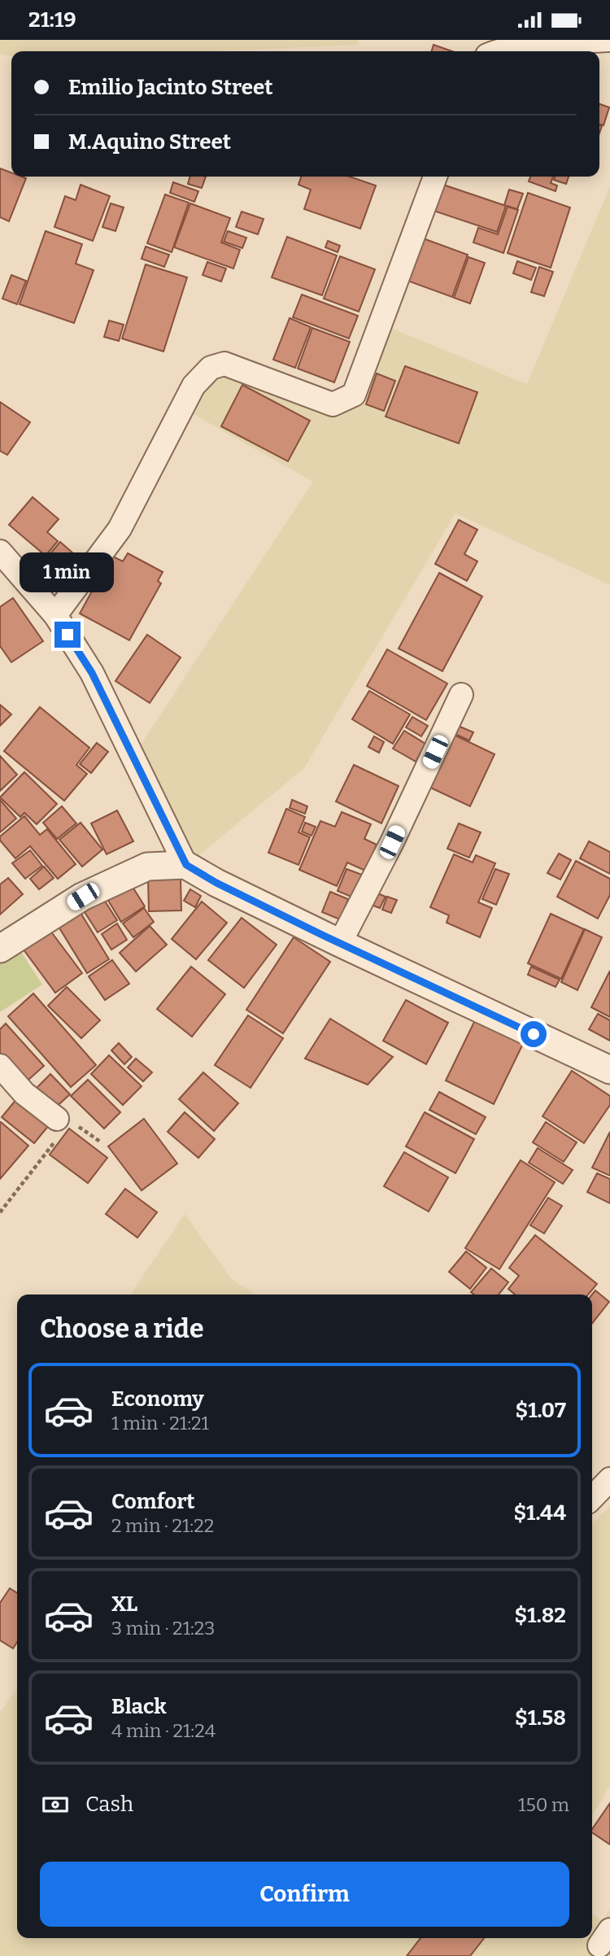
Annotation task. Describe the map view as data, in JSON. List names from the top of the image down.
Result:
{
  "page": {
    "status": "21:19",
    "banner": ["Emilio Jacinto Street", "M.Aquino Street"],
    "bubble": "1 min",
    "heading": "Choose a ride",
    "list": [
      {
        "name": "Economy",
        "note": "1 min · 21:21",
        "value": "$1.07"
      },
      {
        "name": "Comfort",
        "note": "2 min · 21:22",
        "value": "$1.44"
      },
      {
        "name": "XL",
        "note": "3 min · 21:23",
        "value": "$1.82"
      },
      {
        "name": "Black",
        "note": "4 min · 21:24",
        "value": "$1.58"
      }
    ],
    "pay": ["Cash", "150 m"],
    "buttons": "Confirm"
  }
}
